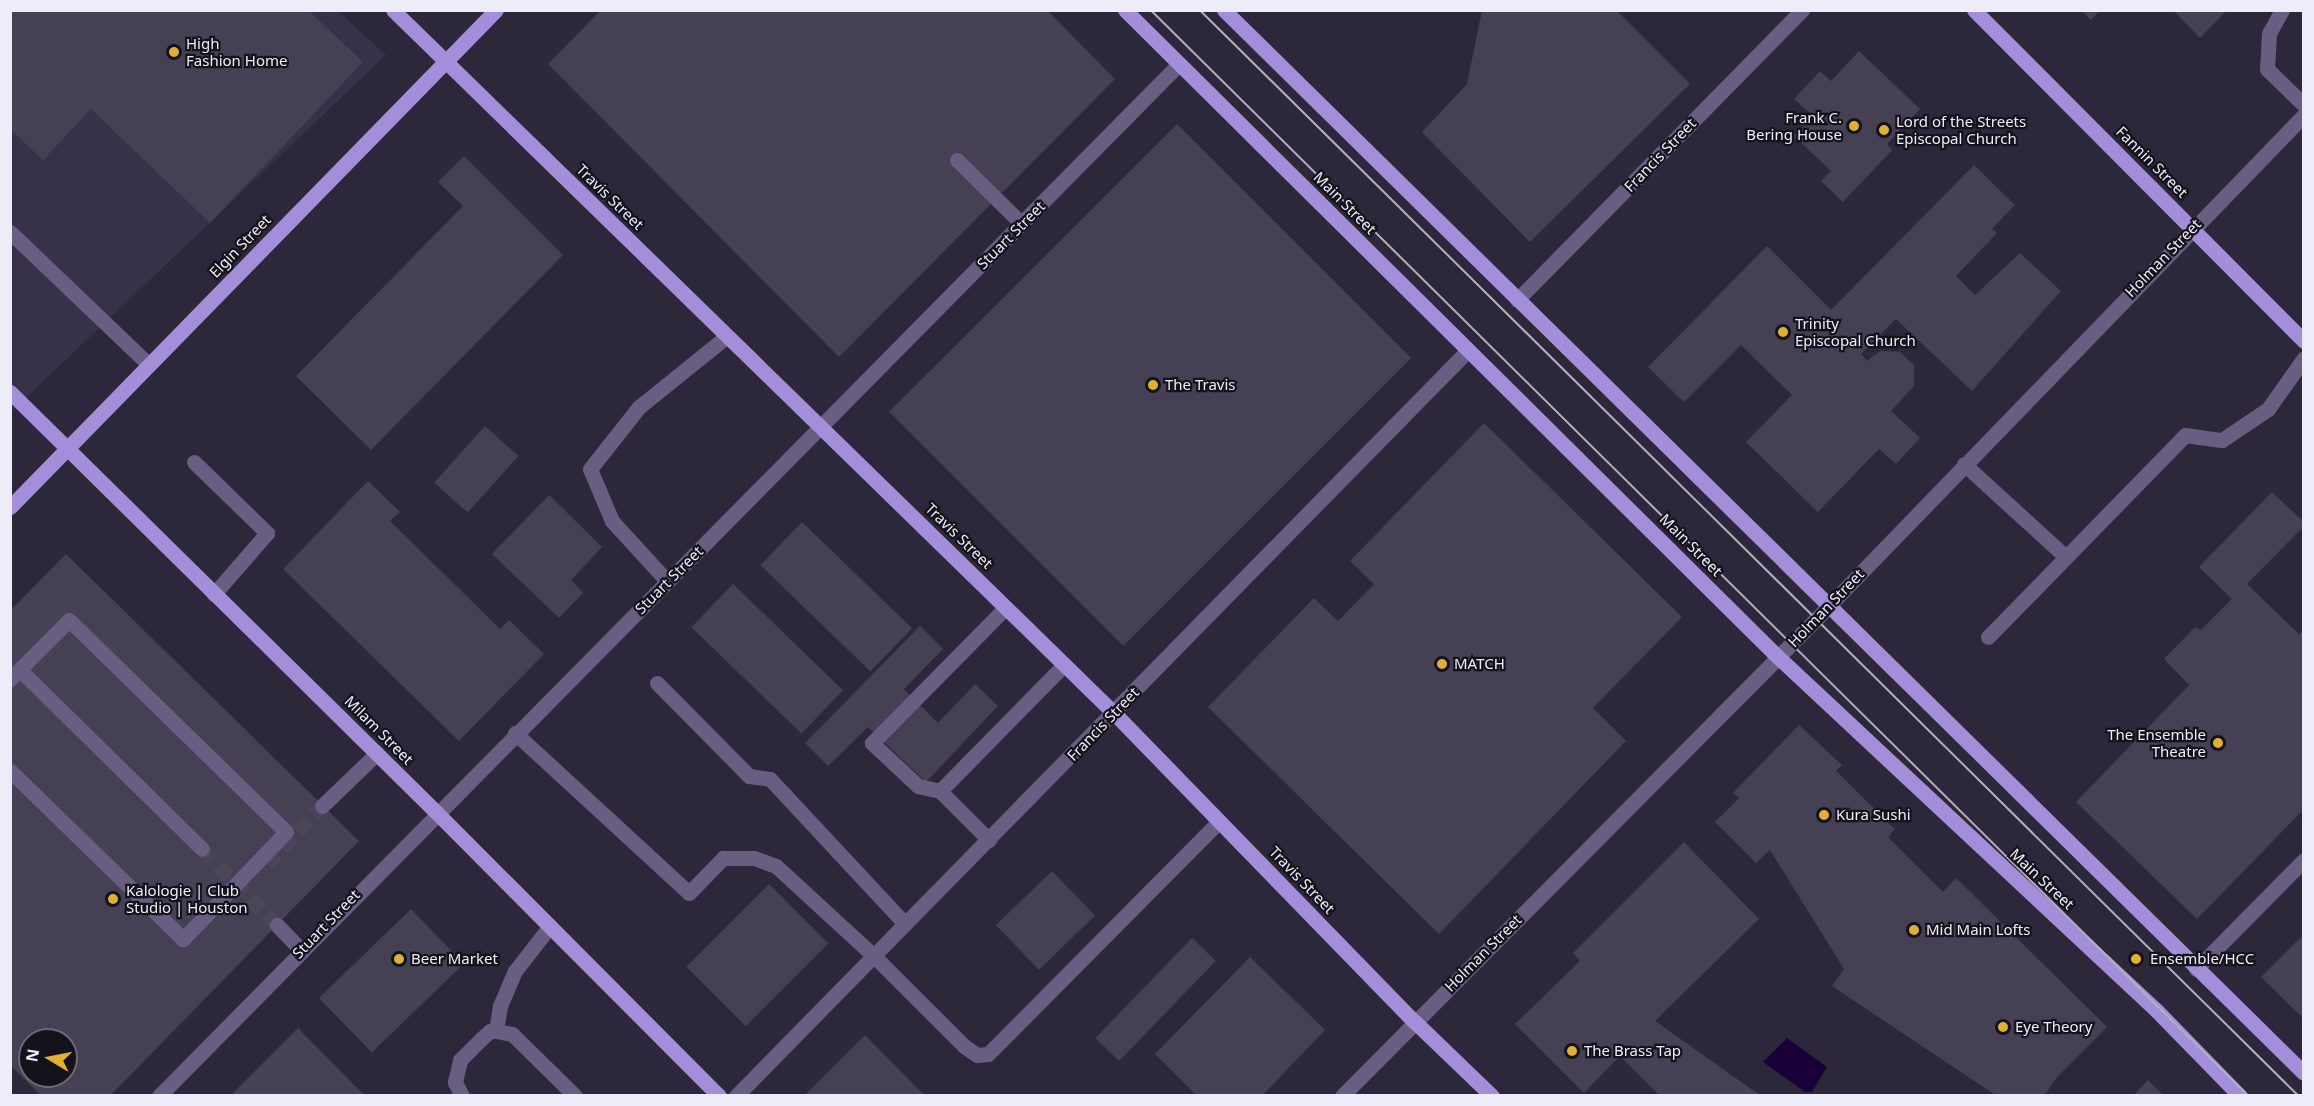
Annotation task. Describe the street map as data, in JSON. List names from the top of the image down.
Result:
{
  "streets": {
    "main road": [
      "Fannin Street",
      "Travis Street",
      "Main Street",
      "Elgin Street",
      "Milam Street"
    ],
    "street": ["Francis Street", "Stuart Street", "Holman Street"]
  },
  "crossings": [
    ["Francis Street", "Travis Street"],
    ["Francis Street", "Main Street"],
    ["Fannin Street", "Holman Street"],
    ["Travis Street", "Stuart Street"],
    ["Travis Street", "Elgin Street"],
    ["Travis Street", "Holman Street"],
    ["Main Street", "Stuart Street"],
    ["Main Street", "Holman Street"],
    ["Stuart Street", "Milam Street"],
    ["Elgin Street", "Milam Street"]
  ],
  "places": [
    "High Fashion Home",
    "Frank C. Bering House",
    "Lord of the Streets Episcopal Church",
    "Trinity Episcopal Church",
    "The Travis",
    "MATCH",
    "The Ensemble Theatre",
    "Kura Sushi",
    "Kalologie | Club Studio | Houston",
    "Mid Main Lofts",
    "Beer Market",
    "Ensemble/HCC",
    "Eye Theory",
    "The Brass Tap"
  ],
  "north": "left"
}
